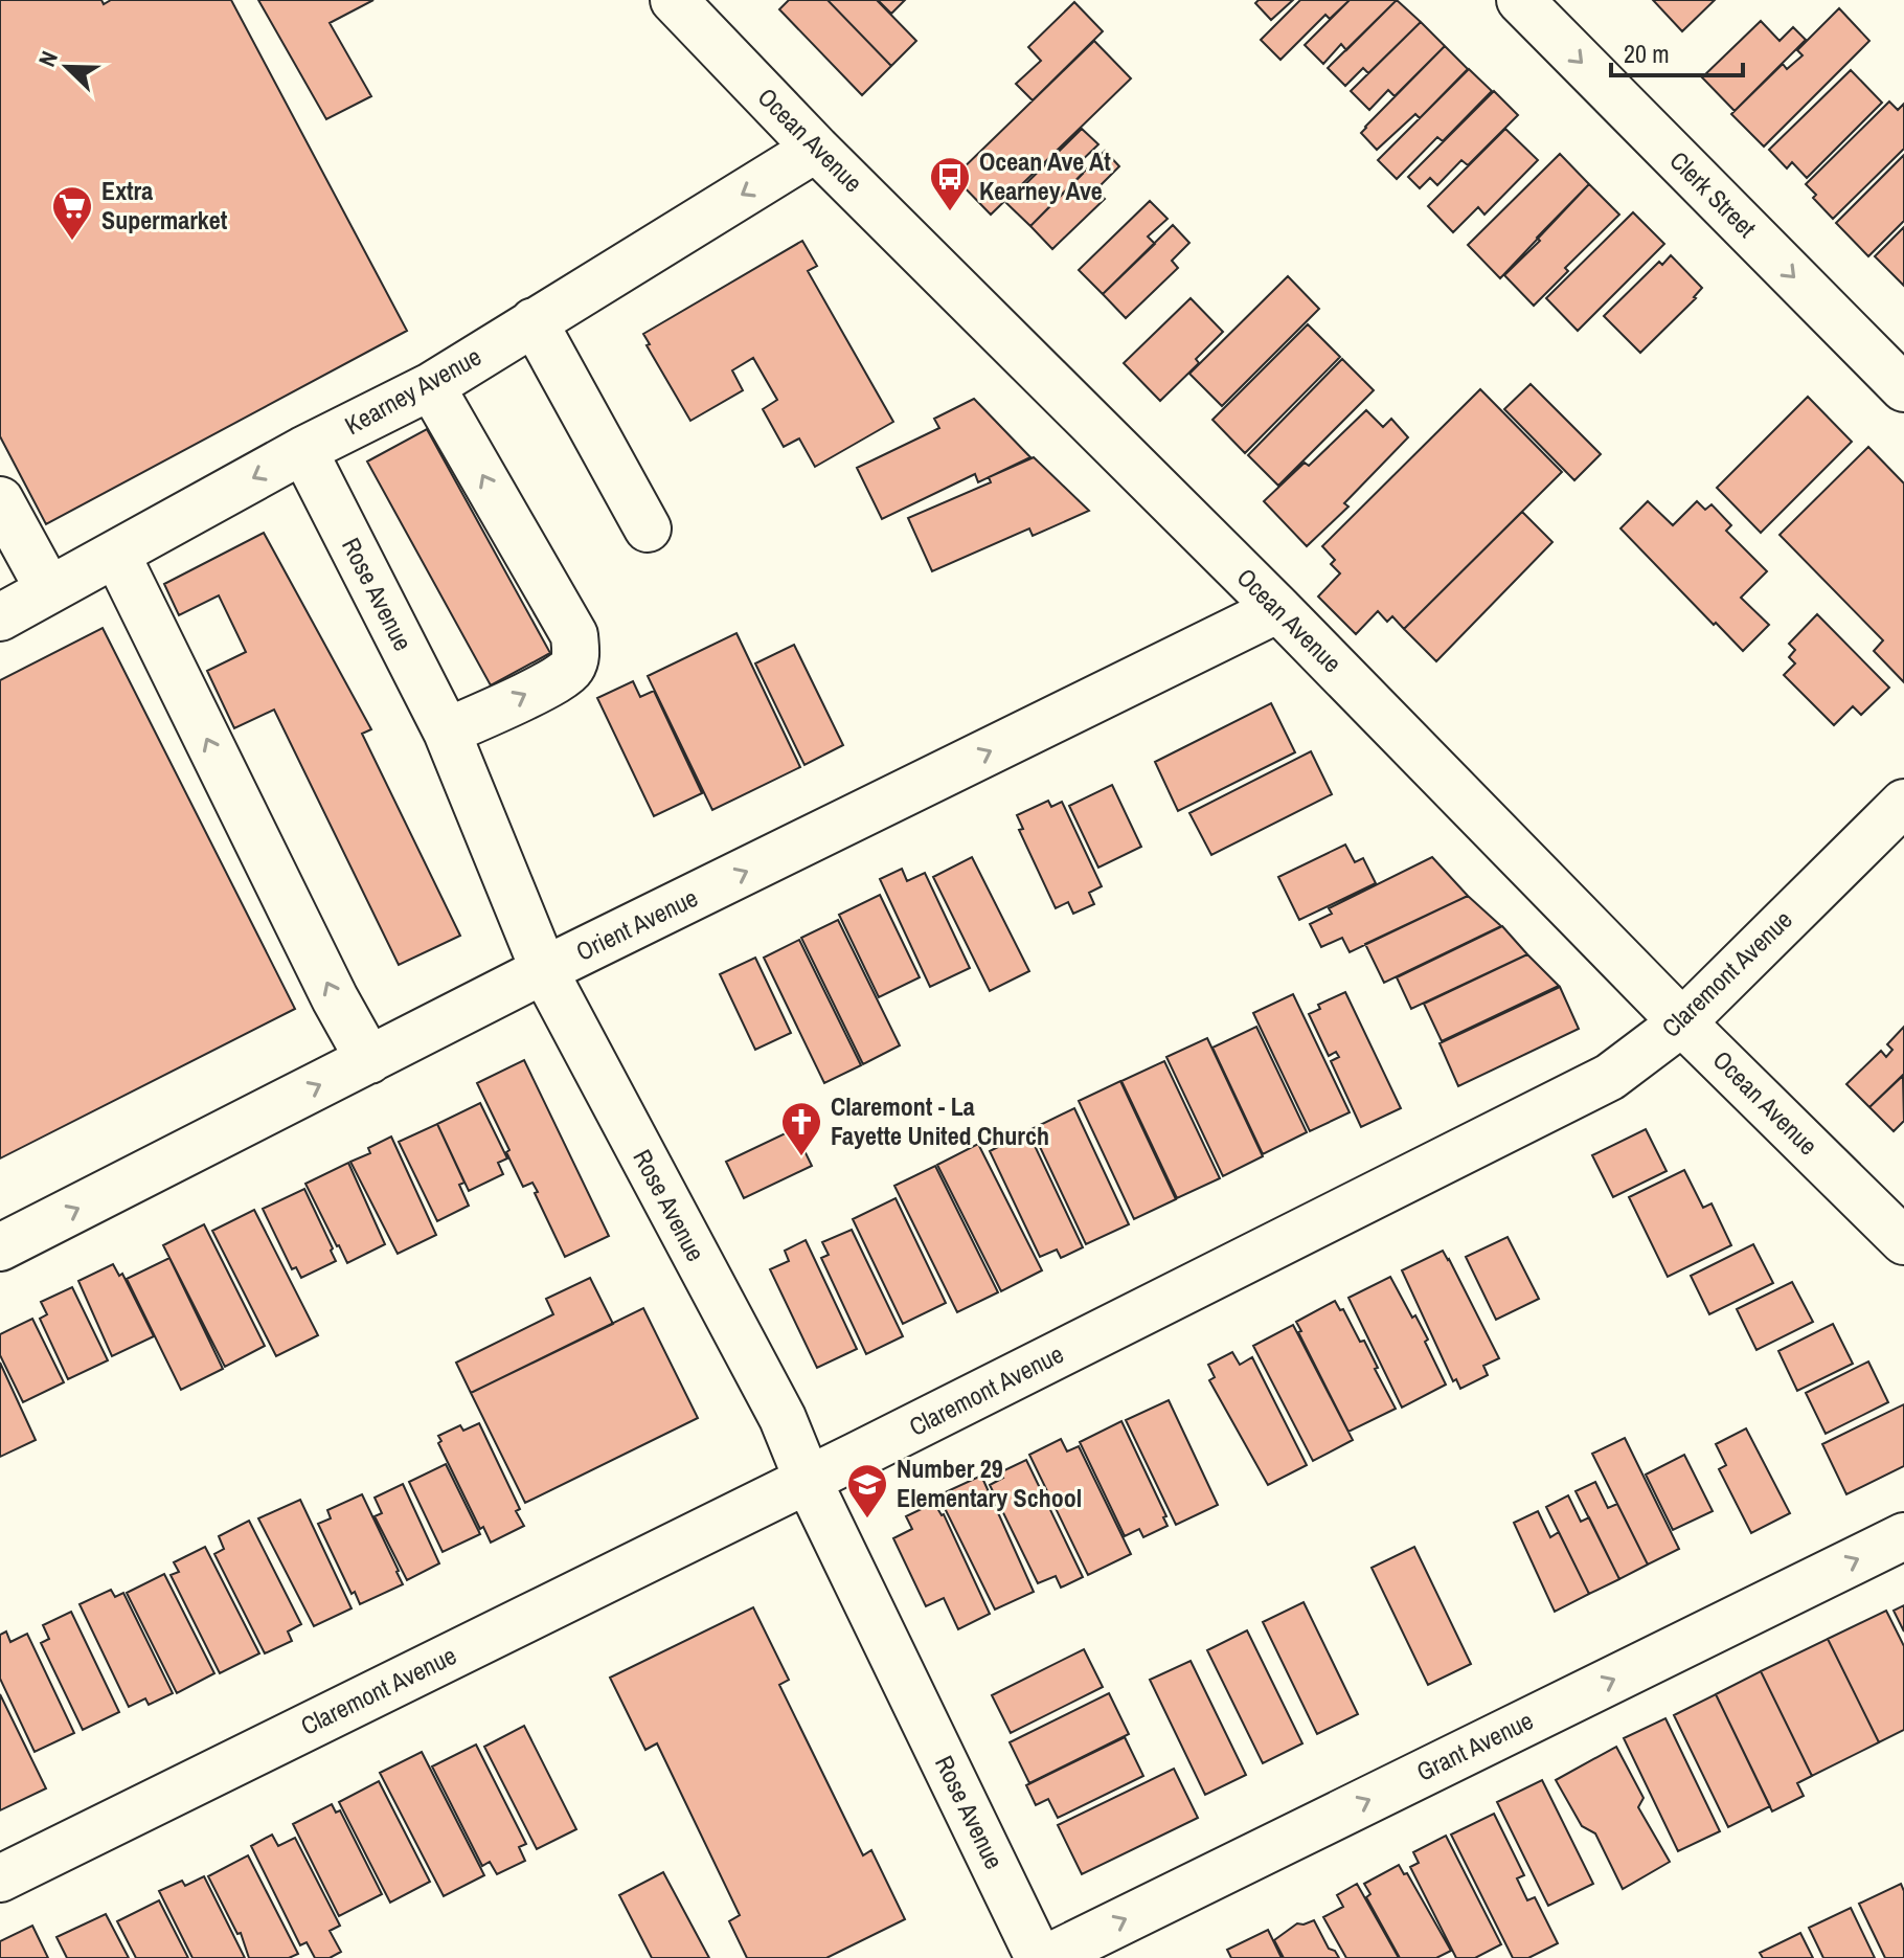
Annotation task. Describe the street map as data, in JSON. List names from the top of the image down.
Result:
{
  "streets": {
    "street": [
      "Ocean Avenue",
      "Clerk Street",
      "Kearney Avenue",
      "Rose Avenue",
      "Orient Avenue",
      "Claremont Avenue",
      "Grant Avenue"
    ]
  },
  "crossings": [
    ["Ocean Avenue", "Kearney Avenue"],
    ["Ocean Avenue", "Orient Avenue"],
    ["Ocean Avenue", "Claremont Avenue"],
    ["Kearney Avenue", "Rose Avenue"],
    ["Rose Avenue", "Orient Avenue"],
    ["Rose Avenue", "Claremont Avenue"]
  ],
  "one_way": [
    "Clerk Street",
    "Kearney Avenue",
    "Orient Avenue",
    "Grant Avenue"
  ],
  "places": {
    "bus stop": ["Ocean Ave At Kearney Ave"],
    "supermarket": ["Extra Supermarket"],
    "church": ["Claremont - La Fayette United Church"],
    "school or university": ["Number 29 Elementary School"]
  },
  "scale_bar": "20 m",
  "north": "top left"
}
